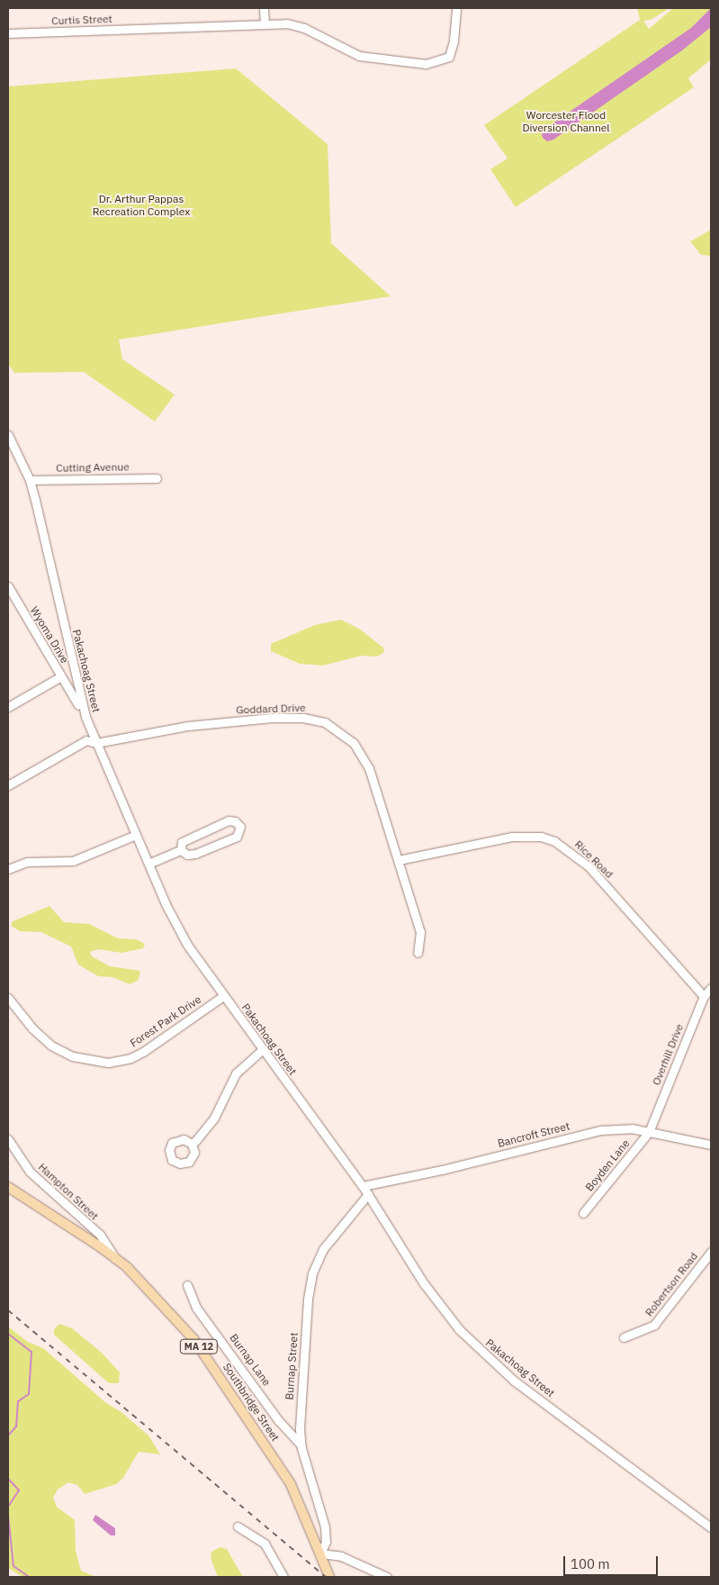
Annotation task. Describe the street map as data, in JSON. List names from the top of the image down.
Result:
{
  "streets": {
    "main road": ["MA 12", "Southbridge Street"],
    "street": [
      "Curtis Street",
      "Cutting Avenue",
      "Wyoma Drive",
      "Pakachoag Street",
      "Goddard Drive",
      "Rice Road",
      "Forest Park Drive",
      "Overhill Drive",
      "Bancroft Street",
      "Boyden Lane",
      "Hampton Street",
      "Robertson Road",
      "Burnap Lane",
      "Burnap Street"
    ]
  },
  "crossings": [
    ["Cutting Avenue", "Pakachoag Street"],
    ["Wyoma Drive", "Pakachoag Street"],
    ["Pakachoag Street", "Goddard Drive"],
    ["Pakachoag Street", "Forest Park Drive"],
    ["Pakachoag Street", "Bancroft Street"],
    ["Pakachoag Street", "Burnap Street"],
    ["Goddard Drive", "Rice Road"],
    ["Rice Road", "Overhill Drive"],
    ["Overhill Drive", "Bancroft Street"],
    ["Overhill Drive", "Boyden Lane"],
    ["Bancroft Street", "Boyden Lane"],
    ["Hampton Street", "Southbridge Street"],
    ["Burnap Lane", "Burnap Street"],
    ["Burnap Street", "Southbridge Street"]
  ],
  "parks": ["Worcester Flood Diversion Channel", "Dr. Arthur Pappas Recreation Complex"],
  "scale_bar": "100 m"
}
